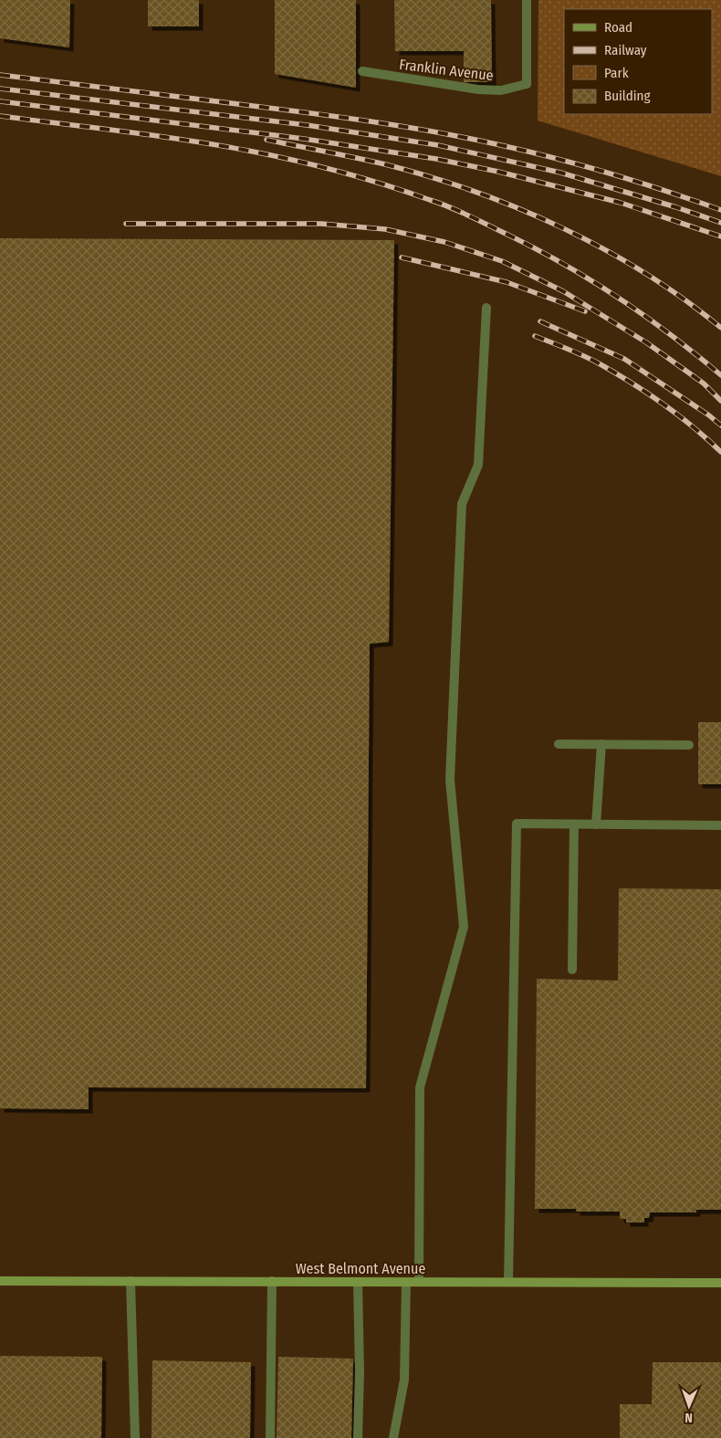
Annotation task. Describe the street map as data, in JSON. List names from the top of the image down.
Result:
{
  "streets": {
    "main road": ["West Belmont Avenue"],
    "street": ["Franklin Avenue"]
  },
  "legend": [
    "Road",
    "Railway",
    "Park",
    "Building"
  ],
  "north": "bottom"
}
